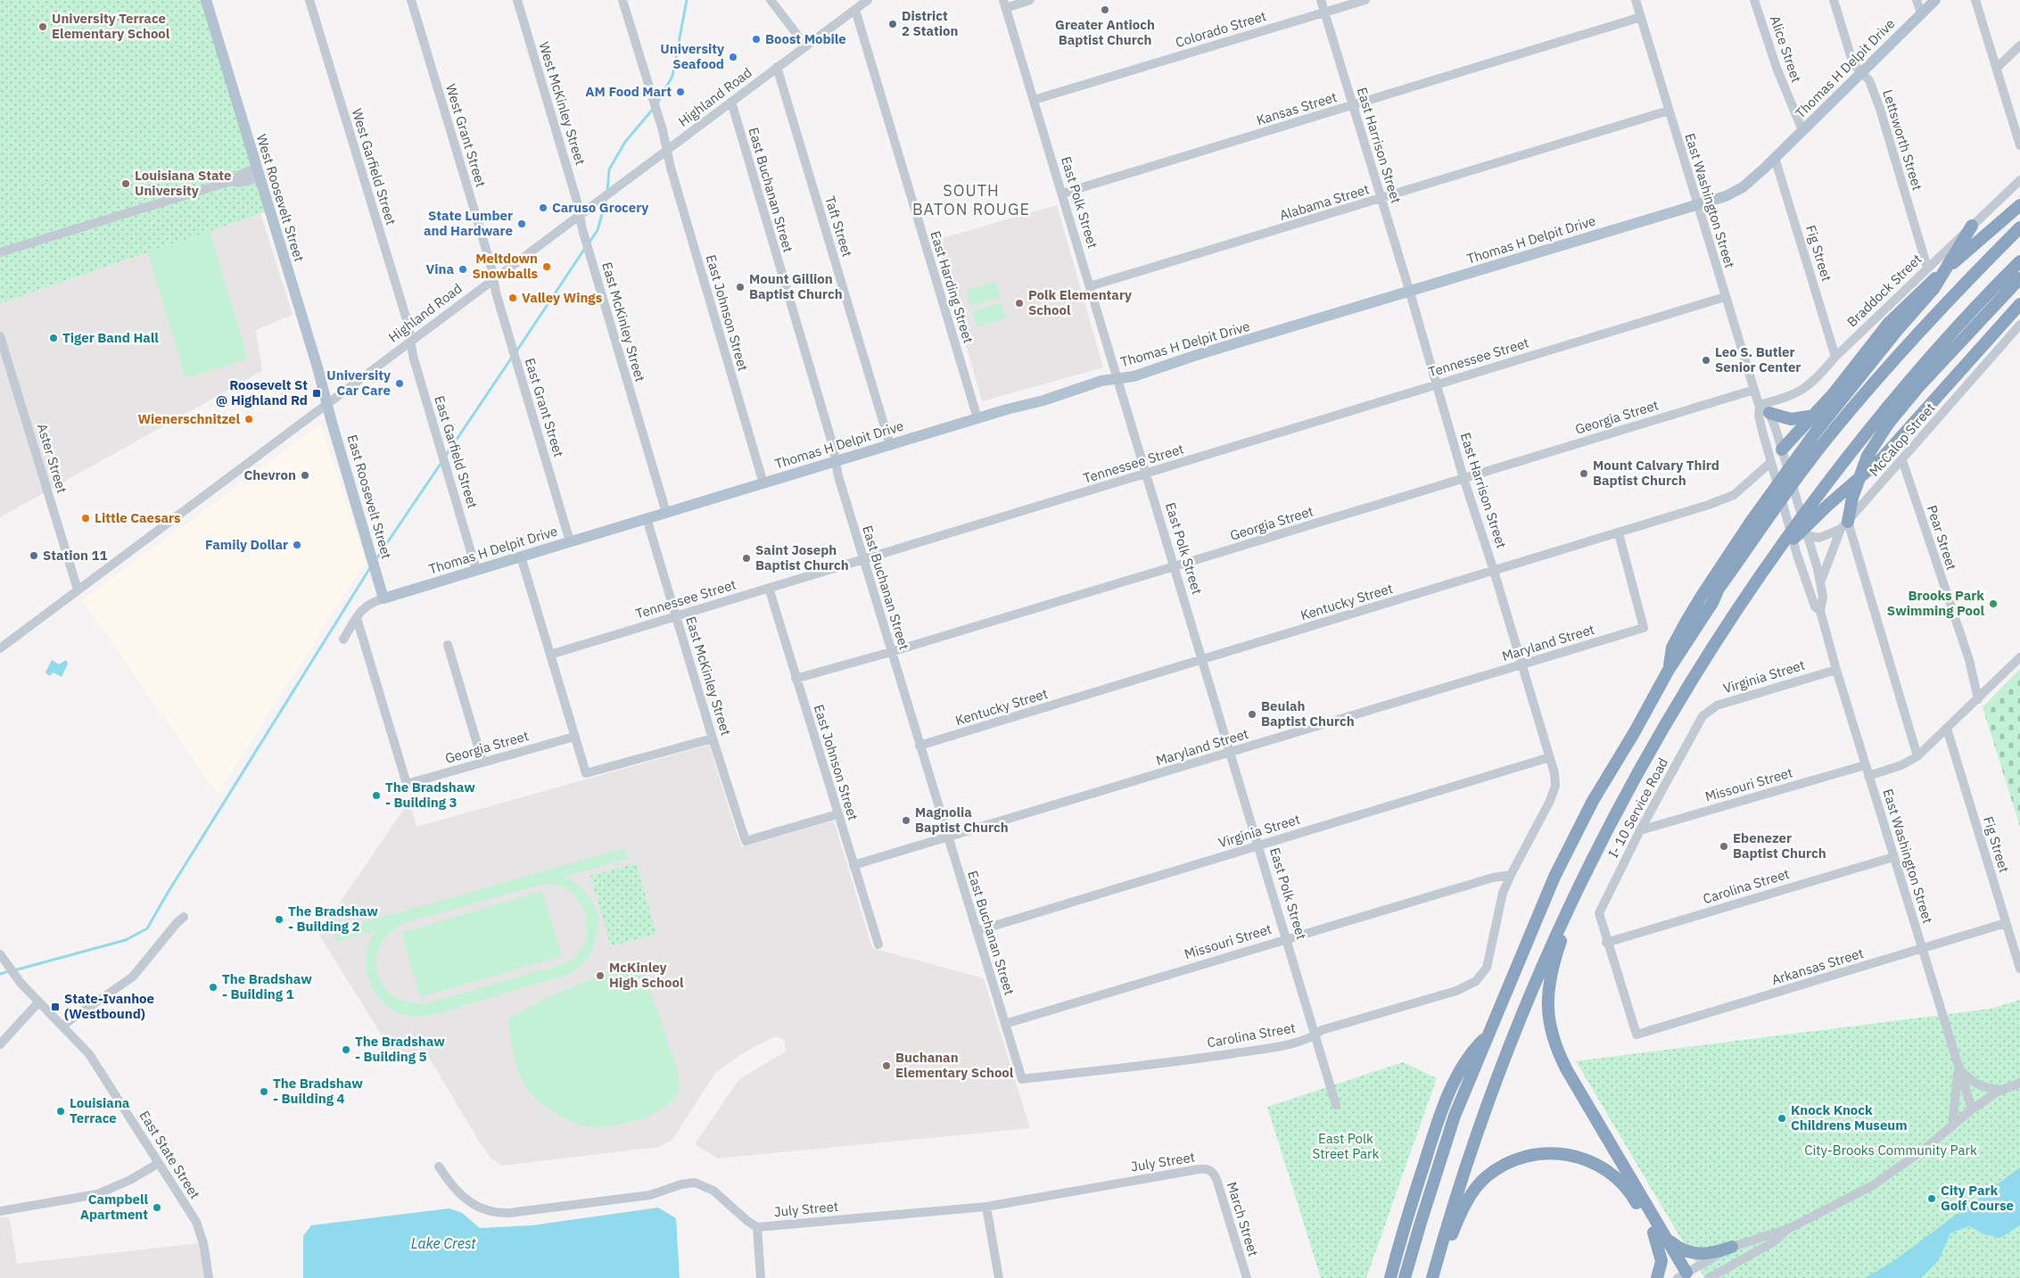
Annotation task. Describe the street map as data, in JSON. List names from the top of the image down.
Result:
{
  "streets": {
    "main road": ["Thomas H Delpit Drive", "West Roosevelt Street", "East Roosevelt Street"],
    "street": [
      "Colorado Street",
      "Alice Street",
      "Highland Road",
      "West McKinley Street",
      "Kansas Street",
      "West Grant Street",
      "Lettsworth Street",
      "East Harrison Street",
      "West Garfield Street",
      "East Buchanan Street",
      "East Washington Street",
      "East Polk Street",
      "Alabama Street",
      "Taft Street",
      "Fig Street",
      "East Harding Street",
      "Braddock Street",
      "East Johnson Street",
      "East McKinley Street",
      "Tennessee Street",
      "East Grant Street",
      "Georgia Street",
      "McCalop Street",
      "East Garfield Street",
      "Aster Street",
      "Pear Street",
      "Kentucky Street",
      "Maryland Street",
      "Virginia Street",
      "Missouri Street",
      "I- 10 Service Road",
      "Carolina Street",
      "Arkansas Street",
      "East State Street",
      "July Street",
      "March Street"
    ]
  },
  "crossings": [
    ["Colorado Street", "East Harrison Street"],
    ["Colorado Street", "East Polk Street"],
    ["Alice Street", "Thomas H Delpit Drive"],
    ["Thomas H Delpit Drive", "Lettsworth Street"],
    ["Thomas H Delpit Drive", "East Harrison Street"],
    ["Thomas H Delpit Drive", "East Buchanan Street"],
    ["Thomas H Delpit Drive", "East Washington Street"],
    ["Thomas H Delpit Drive", "East Polk Street"],
    ["Thomas H Delpit Drive", "Taft Street"],
    ["Thomas H Delpit Drive", "Fig Street"],
    ["Thomas H Delpit Drive", "East Harding Street"],
    ["Thomas H Delpit Drive", "East Johnson Street"],
    ["Thomas H Delpit Drive", "East McKinley Street"],
    ["Thomas H Delpit Drive", "East Grant Street"],
    ["Thomas H Delpit Drive", "Georgia Street"],
    ["Thomas H Delpit Drive", "East Garfield Street"],
    ["Thomas H Delpit Drive", "East Roosevelt Street"],
    ["Highland Road", "West McKinley Street"],
    ["Highland Road", "West Grant Street"],
    ["Highland Road", "West Garfield Street"],
    ["Highland Road", "East Buchanan Street"],
    ["Highland Road", "West Roosevelt Street"],
    ["Highland Road", "Taft Street"],
    ["Highland Road", "East Harding Street"],
    ["Highland Road", "East Johnson Street"],
    ["Highland Road", "East McKinley Street"],
    ["Highland Road", "East Grant Street"],
    ["Highland Road", "East Garfield Street"],
    ["Highland Road", "Aster Street"],
    ["Highland Road", "East Roosevelt Street"],
    ["West McKinley Street", "East McKinley Street"],
    ["Kansas Street", "East Harrison Street"],
    ["Kansas Street", "East Washington Street"],
    ["Kansas Street", "East Polk Street"],
    ["West Grant Street", "East Grant Street"],
    ["Lettsworth Street", "Braddock Street"],
    ["East Harrison Street", "Alabama Street"],
    ["East Harrison Street", "Tennessee Street"],
    ["East Harrison Street", "Georgia Street"],
    ["East Harrison Street", "Kentucky Street"],
    ["East Harrison Street", "Maryland Street"],
    ["East Harrison Street", "Virginia Street"],
    ["East Harrison Street", "Missouri Street"],
    ["East Harrison Street", "Carolina Street"],
    ["West Garfield Street", "East Garfield Street"],
    ["East Buchanan Street", "Tennessee Street"],
    ["East Buchanan Street", "Georgia Street"],
    ["East Buchanan Street", "Kentucky Street"],
    ["East Buchanan Street", "Maryland Street"],
    ["East Buchanan Street", "Virginia Street"],
    ["East Buchanan Street", "Missouri Street"],
    ["East Buchanan Street", "Carolina Street"],
    ["West Roosevelt Street", "East Roosevelt Street"],
    ["East Washington Street", "Alabama Street"],
    ["East Washington Street", "Braddock Street"],
    ["East Washington Street", "Tennessee Street"],
    ["East Washington Street", "Georgia Street"],
    ["East Washington Street", "Virginia Street"],
    ["East Washington Street", "Missouri Street"],
    ["East Washington Street", "Carolina Street"],
    ["East Washington Street", "Arkansas Street"],
    ["East Polk Street", "Alabama Street"],
    ["East Polk Street", "Tennessee Street"],
    ["East Polk Street", "Georgia Street"],
    ["East Polk Street", "Kentucky Street"],
    ["East Polk Street", "Maryland Street"],
    ["East Polk Street", "Virginia Street"],
    ["East Polk Street", "Missouri Street"],
    ["East Polk Street", "Carolina Street"],
    ["Fig Street", "Braddock Street"],
    ["Fig Street", "Arkansas Street"],
    ["East Johnson Street", "East McKinley Street"],
    ["East Johnson Street", "Tennessee Street"],
    ["East Johnson Street", "Georgia Street"],
    ["East Johnson Street", "Maryland Street"],
    ["East McKinley Street", "Tennessee Street"],
    ["McCalop Street", "Pear Street"],
    ["Kentucky Street", "Maryland Street"],
    ["Virginia Street", "I- 10 Service Road"],
    ["Missouri Street", "I- 10 Service Road"],
    ["I- 10 Service Road", "Carolina Street"],
    ["I- 10 Service Road", "Arkansas Street"],
    ["Carolina Street", "Arkansas Street"],
    ["July Street", "March Street"]
  ],
  "districts": ["SOUTH BATON ROUGE"],
  "water": ["Lake Crest"],
  "parks": ["East Polk Street Park", "City-Brooks Community Park"],
  "places": {
    "other": [
      "Greater Antioch Baptist Church",
      "District 2 Station",
      "University Terrace Elementary School",
      "Boost Mobile",
      "University Seafood",
      "AM Food Mart",
      "Louisiana State University",
      "Caruso Grocery",
      "State Lumber and Hardware",
      "Meltdown Snowballs",
      "Vina",
      "Mount Gillion Baptist Church",
      "Valley Wings",
      "Polk Elementary School",
      "Tiger Band Hall",
      "Leo S. Butler Senior Center",
      "University Car Care",
      "Wienerschnitzel",
      "Mount Calvary Third Baptist Church",
      "Chevron",
      "Little Caesars",
      "Family Dollar",
      "Station 11",
      "Saint Joseph Baptist Church",
      "Brooks Park Swimming Pool",
      "Beulah Baptist Church",
      "The Bradshaw - Building 3",
      "Magnolia Baptist Church",
      "Ebenezer Baptist Church",
      "The Bradshaw - Building 2",
      "McKinley High School",
      "The Bradshaw - Building 1",
      "The Bradshaw - Building 5",
      "Buchanan Elementary School",
      "The Bradshaw - Building 4",
      "Louisiana Terrace",
      "Knock Knock Childrens Museum",
      "City Park Golf Course",
      "Campbell Apartment"
    ],
    "transit": ["Roosevelt St @ Highland Rd", "State-Ivanhoe (Westbound)"]
  }
}
